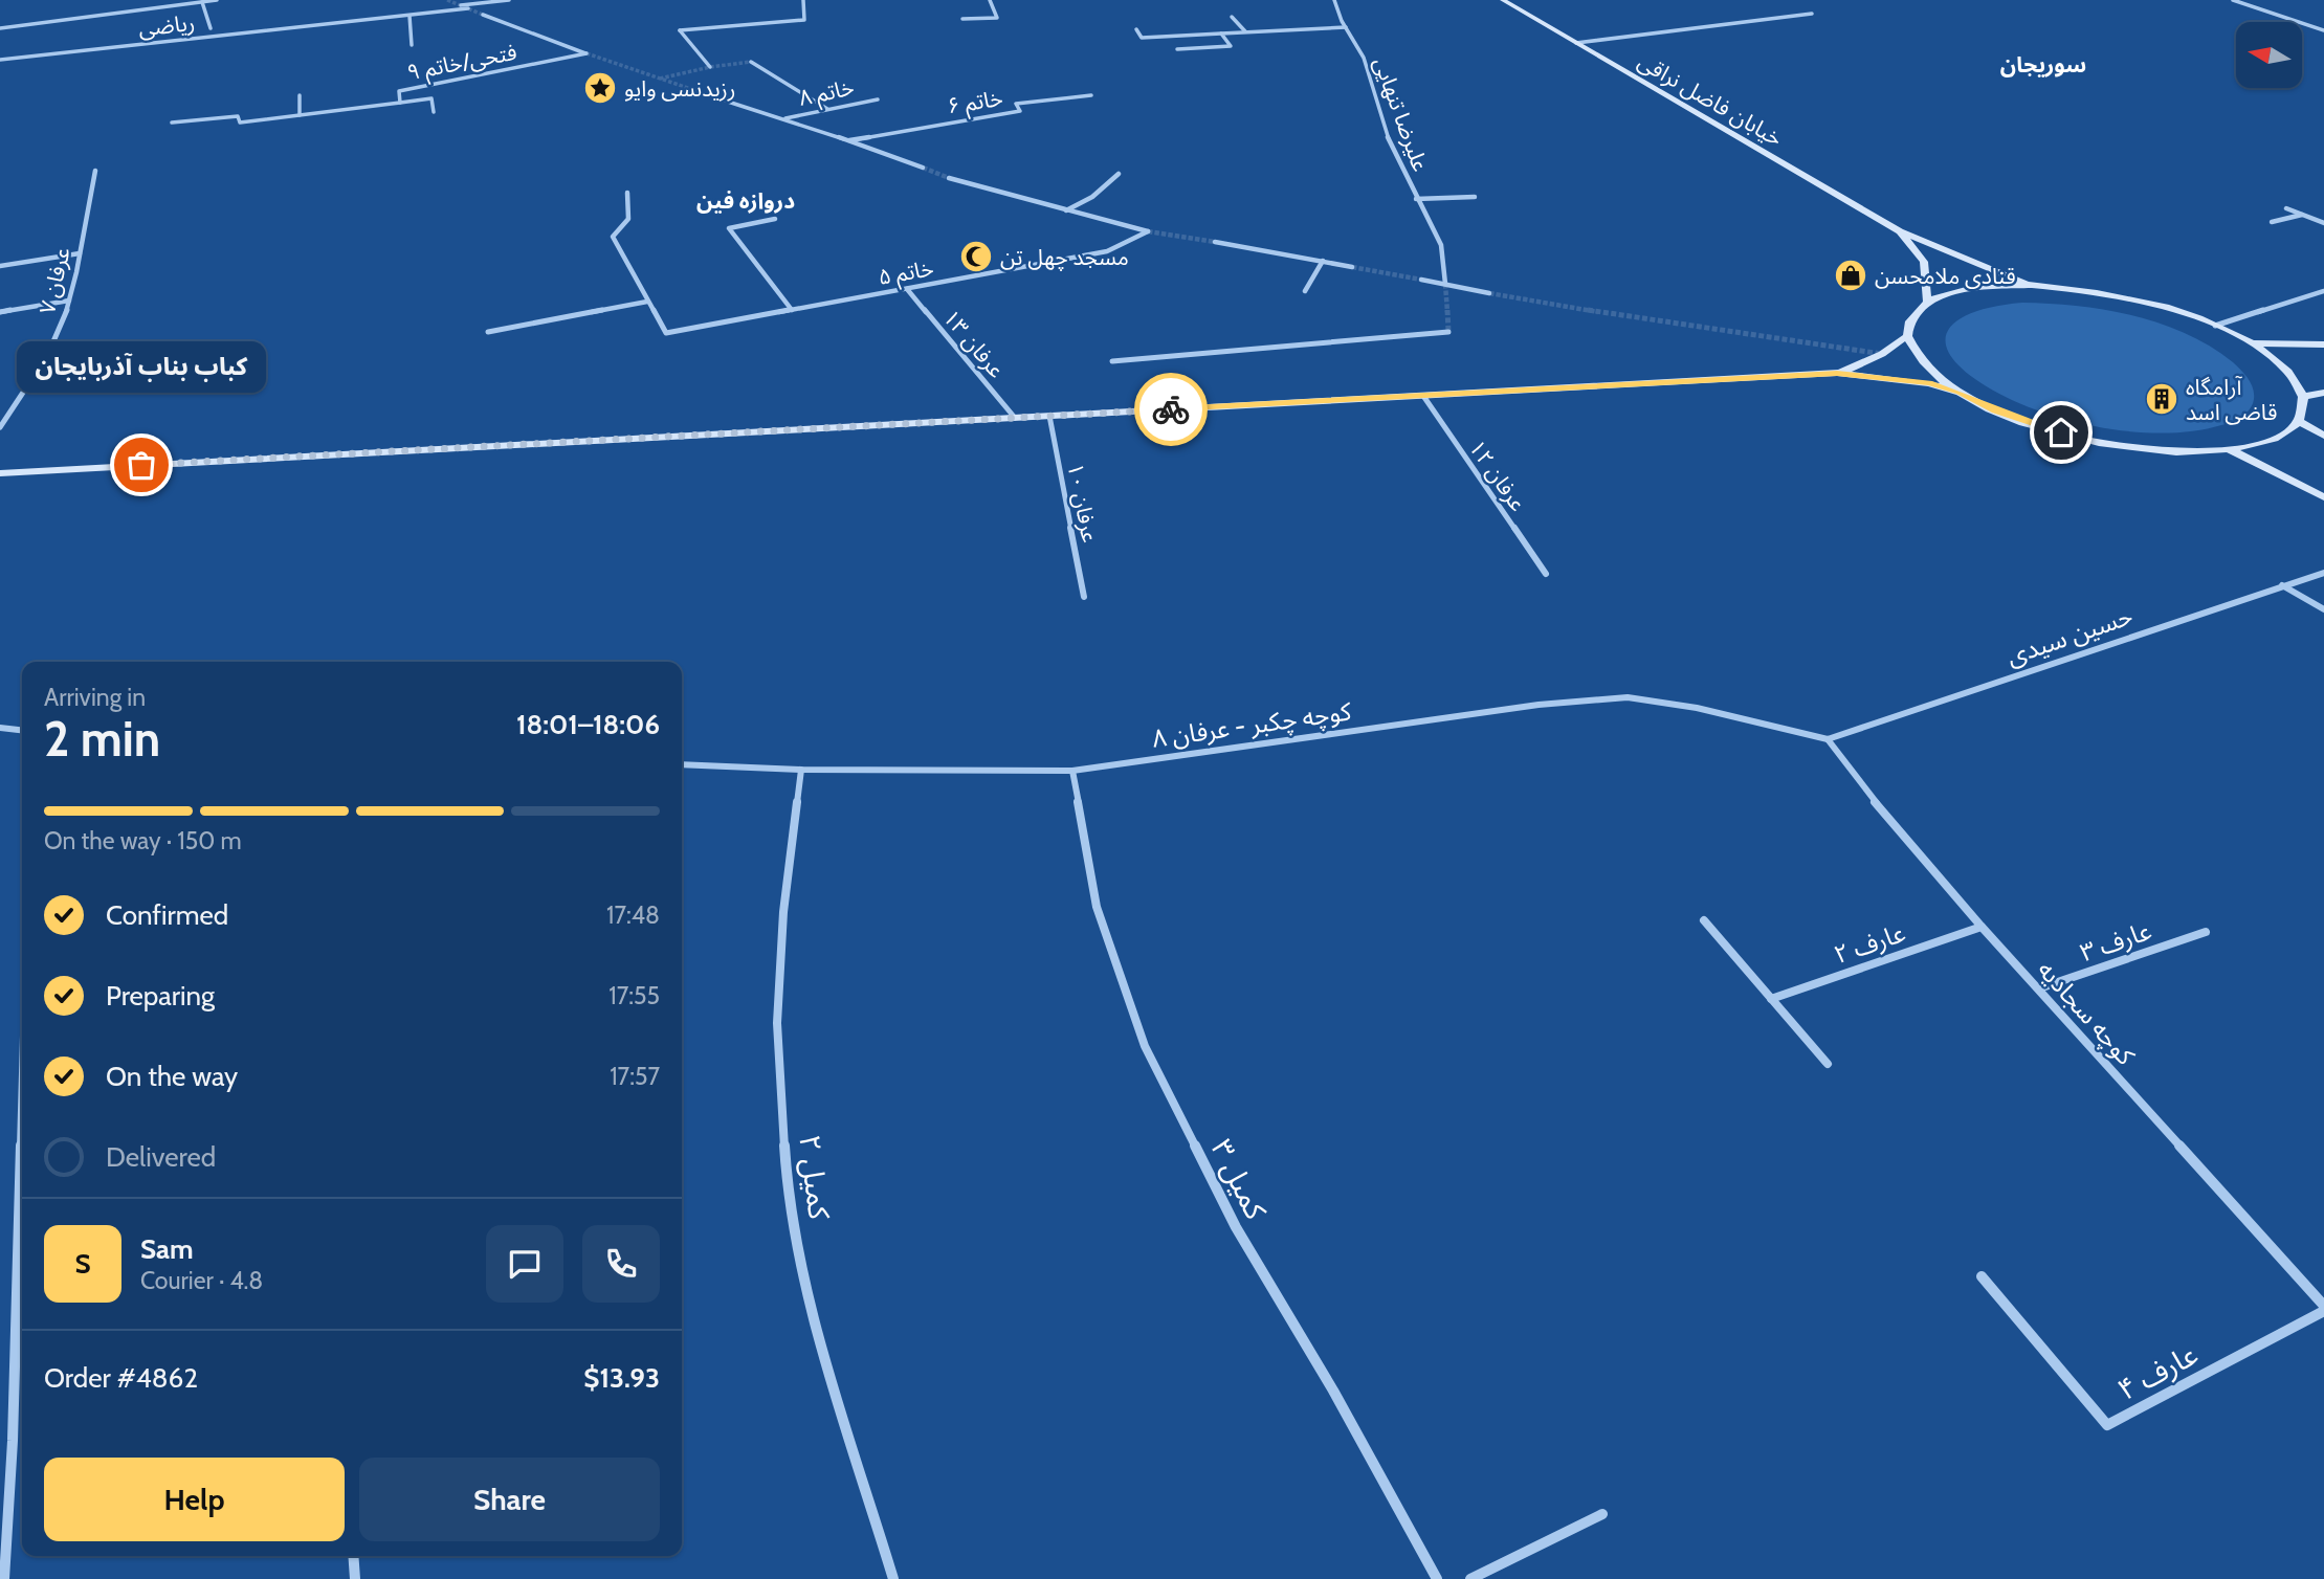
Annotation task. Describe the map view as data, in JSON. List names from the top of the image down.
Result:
{
  "streets": {
    "main road": ["خیابان فاضل نراقی"],
    "street": [
      "ریاضی",
      "فتحی/خاتم ۹",
      "خاتم ۸",
      "خاتم ۶",
      "علیرضا تنهایی",
      "خاتم ۵",
      "عرفان ۷",
      "عرفان ۱۳",
      "عرفان ۱۲",
      "عرفان ۱۰",
      "حسین سیدی",
      "کوچه چکبر - عرفان ۸",
      "عارف ۳",
      "عارف ۲",
      "کوچه سجادیه",
      "کمیل ۲",
      "کمیل ۳",
      "عارف ۴"
    ]
  },
  "crossings": [
    ["خاتم ۵", "عرفان ۱۳"],
    ["حسین سیدی", "کوچه چکبر - عرفان ۸"],
    ["حسین سیدی", "کوچه سجادیه"],
    ["کوچه چکبر - عرفان ۸", "کوچه سجادیه"],
    ["کوچه چکبر - عرفان ۸", "کمیل ۲"],
    ["کوچه چکبر - عرفان ۸", "کمیل ۳"],
    ["عارف ۳", "کوچه سجادیه"],
    ["عارف ۲", "کوچه سجادیه"],
    ["کوچه سجادیه", "عارف ۴"]
  ],
  "districts": ["سوریجان", "دروازه فین"],
  "places": {
    "place": ["رزیدنسی وایو"],
    "mosque": ["مسجد چهل تن"],
    "shop": ["قنادی ملامحسن"],
    "building": ["آرامگاه قاضی اسد"],
    "other": ["کباب بناب آذربایجان"]
  },
  "north": "left",
  "page": {
    "bubble": "کباب بناب آذربایجان",
    "heading": ["2 min", "Arriving in", "18:01–18:06"],
    "panel": [
      "Sam",
      "Courier · 4.8",
      "Order #4862",
      "$13.93"
    ],
    "bar": "On the way · 150 m",
    "list": [
      ["Confirmed", "17:48"],
      ["Preparing", "17:55"],
      ["On the way", "17:57"],
      "Delivered"
    ],
    "round": "S",
    "buttons": ["Help", "Share"]
  }
}
